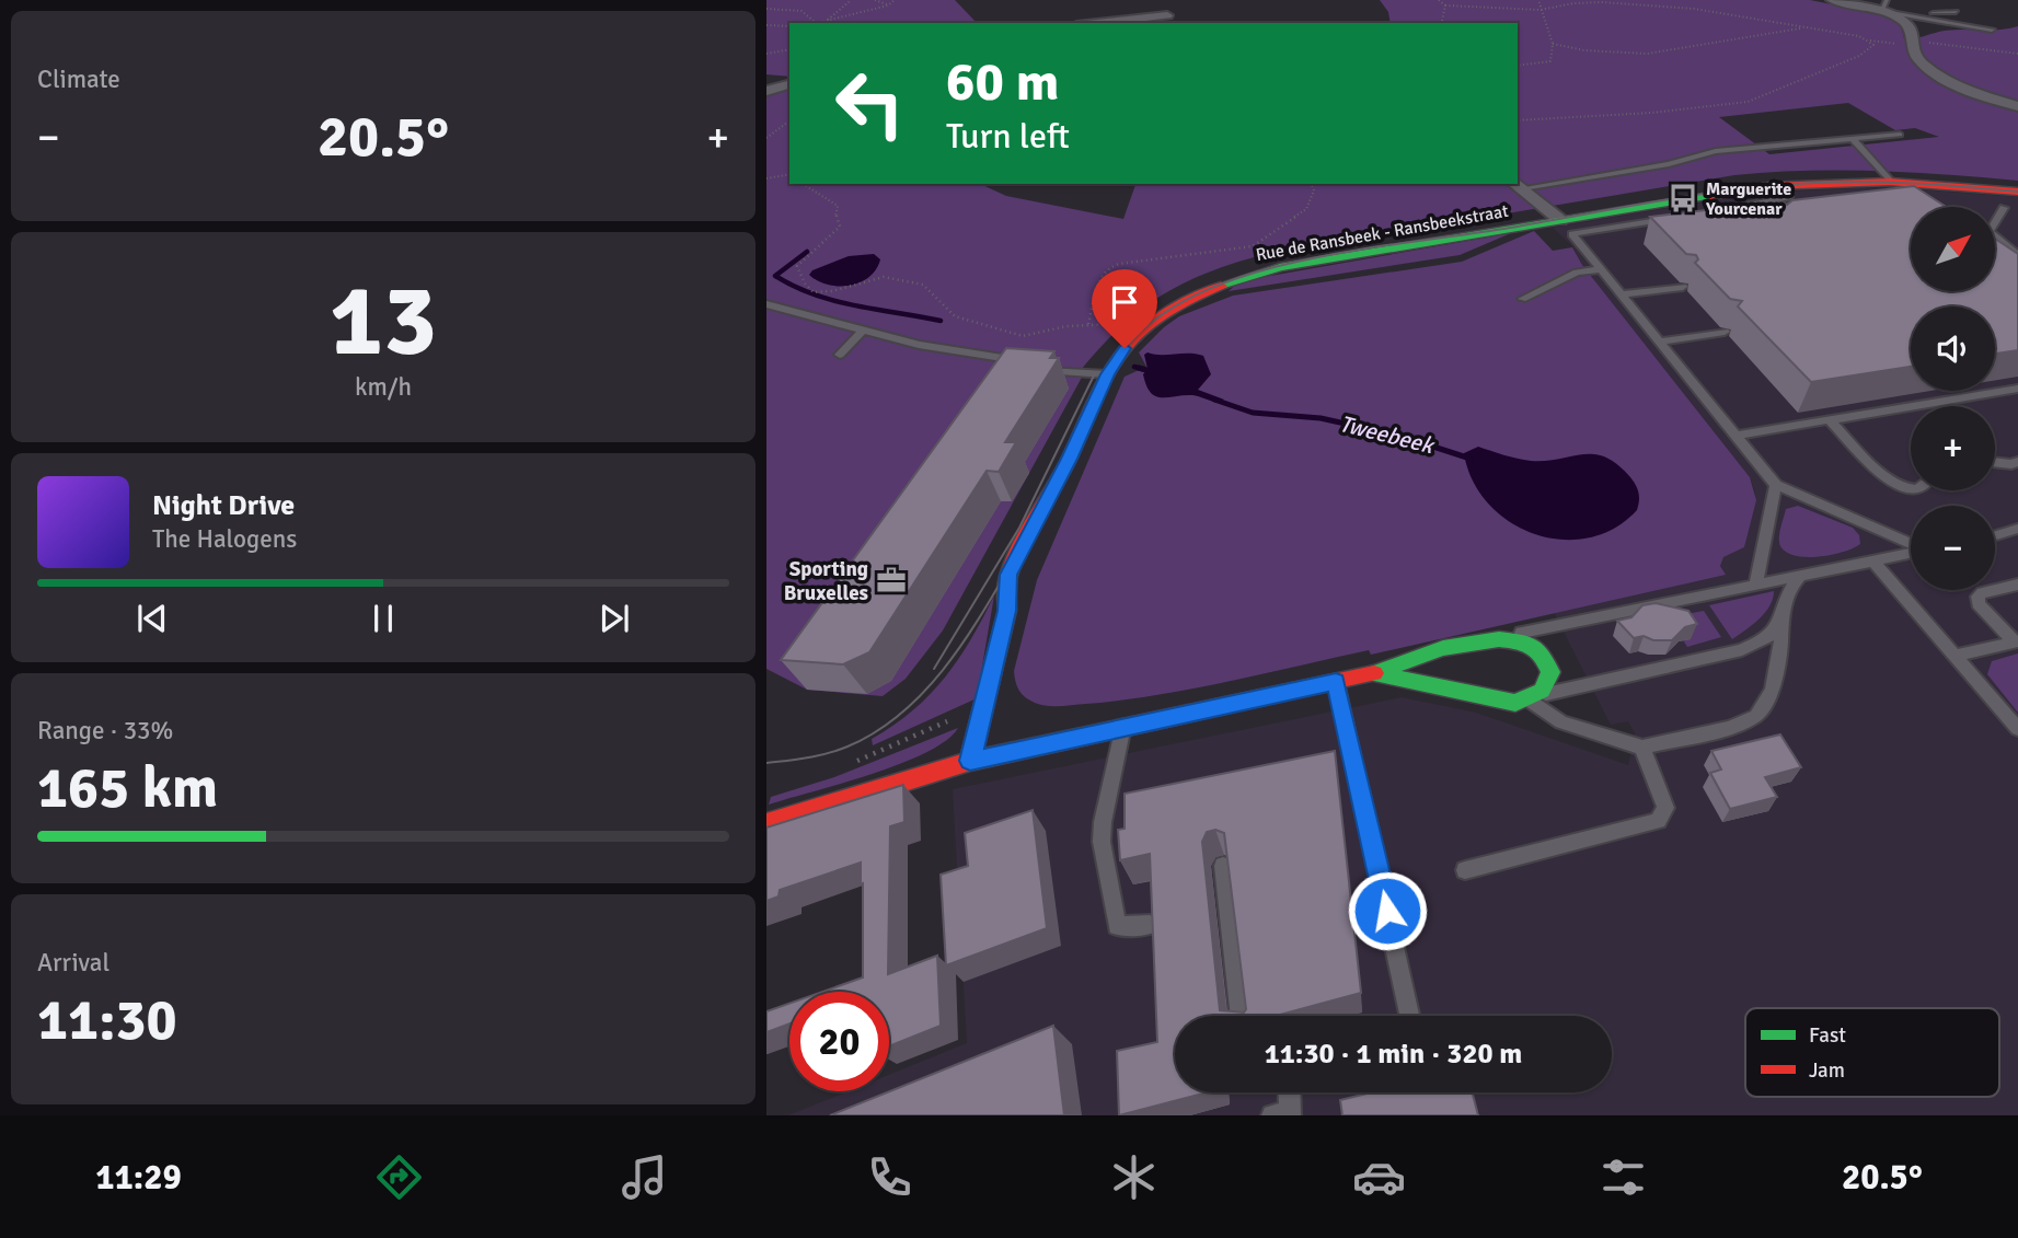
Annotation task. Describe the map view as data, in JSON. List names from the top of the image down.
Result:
{
  "streets": {
    "street": ["Rue de Ransbeek - Ransbeekstraat"]
  },
  "water": ["Tweebeek"],
  "places": {
    "bus stop": ["Marguerite Yourcenar"],
    "office": ["Sporting Bruxelles"]
  },
  "legend": ["Fast", "Jam"],
  "north": "top right",
  "page": {
    "tile": [
      "Climate",
      ["13", "km/h"],
      ["Range · 33%", "165 km"],
      ["Arrival", "11:30"]
    ],
    "turn": ["60 m", "Turn left"],
    "heat": ["−", "20.5°", "+"],
    "map_buttons": ["+", "−"],
    "song": ["Night Drive", "The Halogens"],
    "limit": "20",
    "trip": "11:30 · 1 min · 320 m",
    "tabs": ["11:29", "20.5°"]
  }
}
